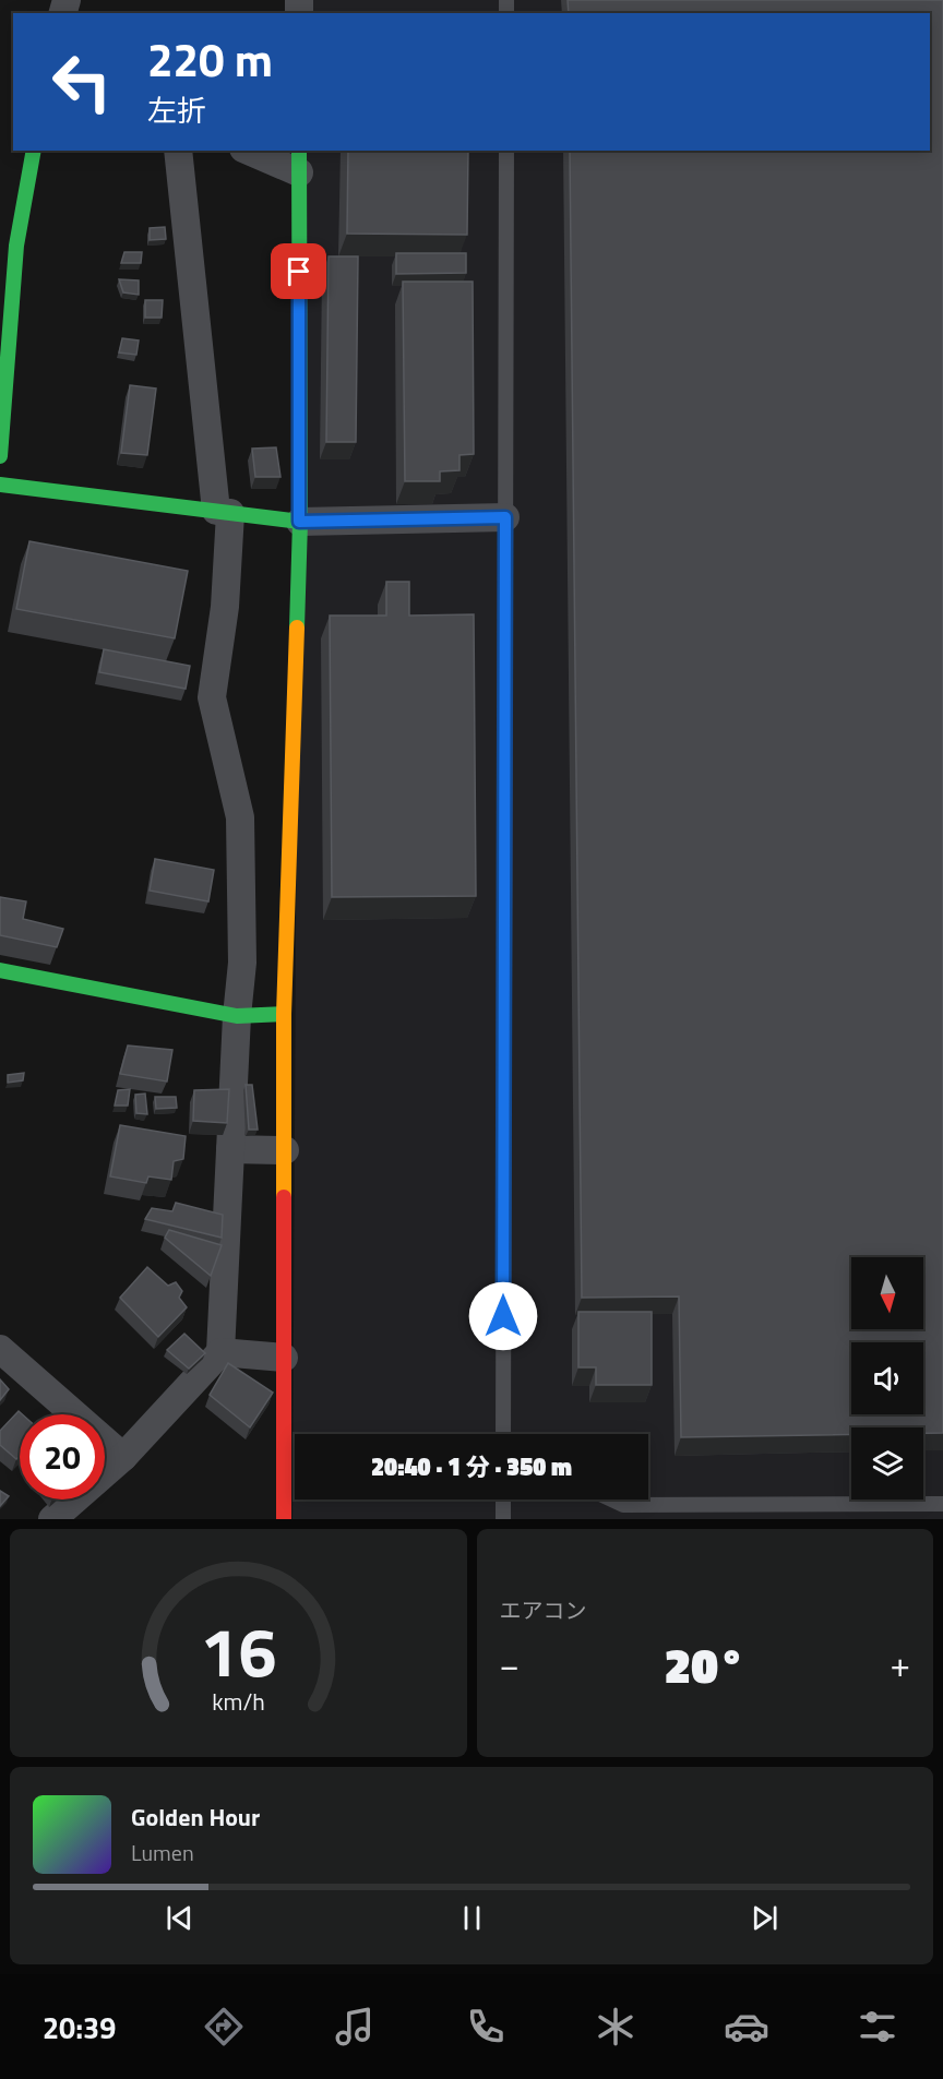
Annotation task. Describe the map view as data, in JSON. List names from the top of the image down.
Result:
{
  "north": "bottom",
  "page": {
    "turn": ["220 m", "左折"],
    "limit": "20",
    "trip": "20:40 · 1 分 · 350 m",
    "tile": "エアコン",
    "heat": ["−", "20°", "+"],
    "song": ["Golden Hour", "Lumen"],
    "tabs": "20:39",
    "gauge": ["16", "km/h"]
  }
}
